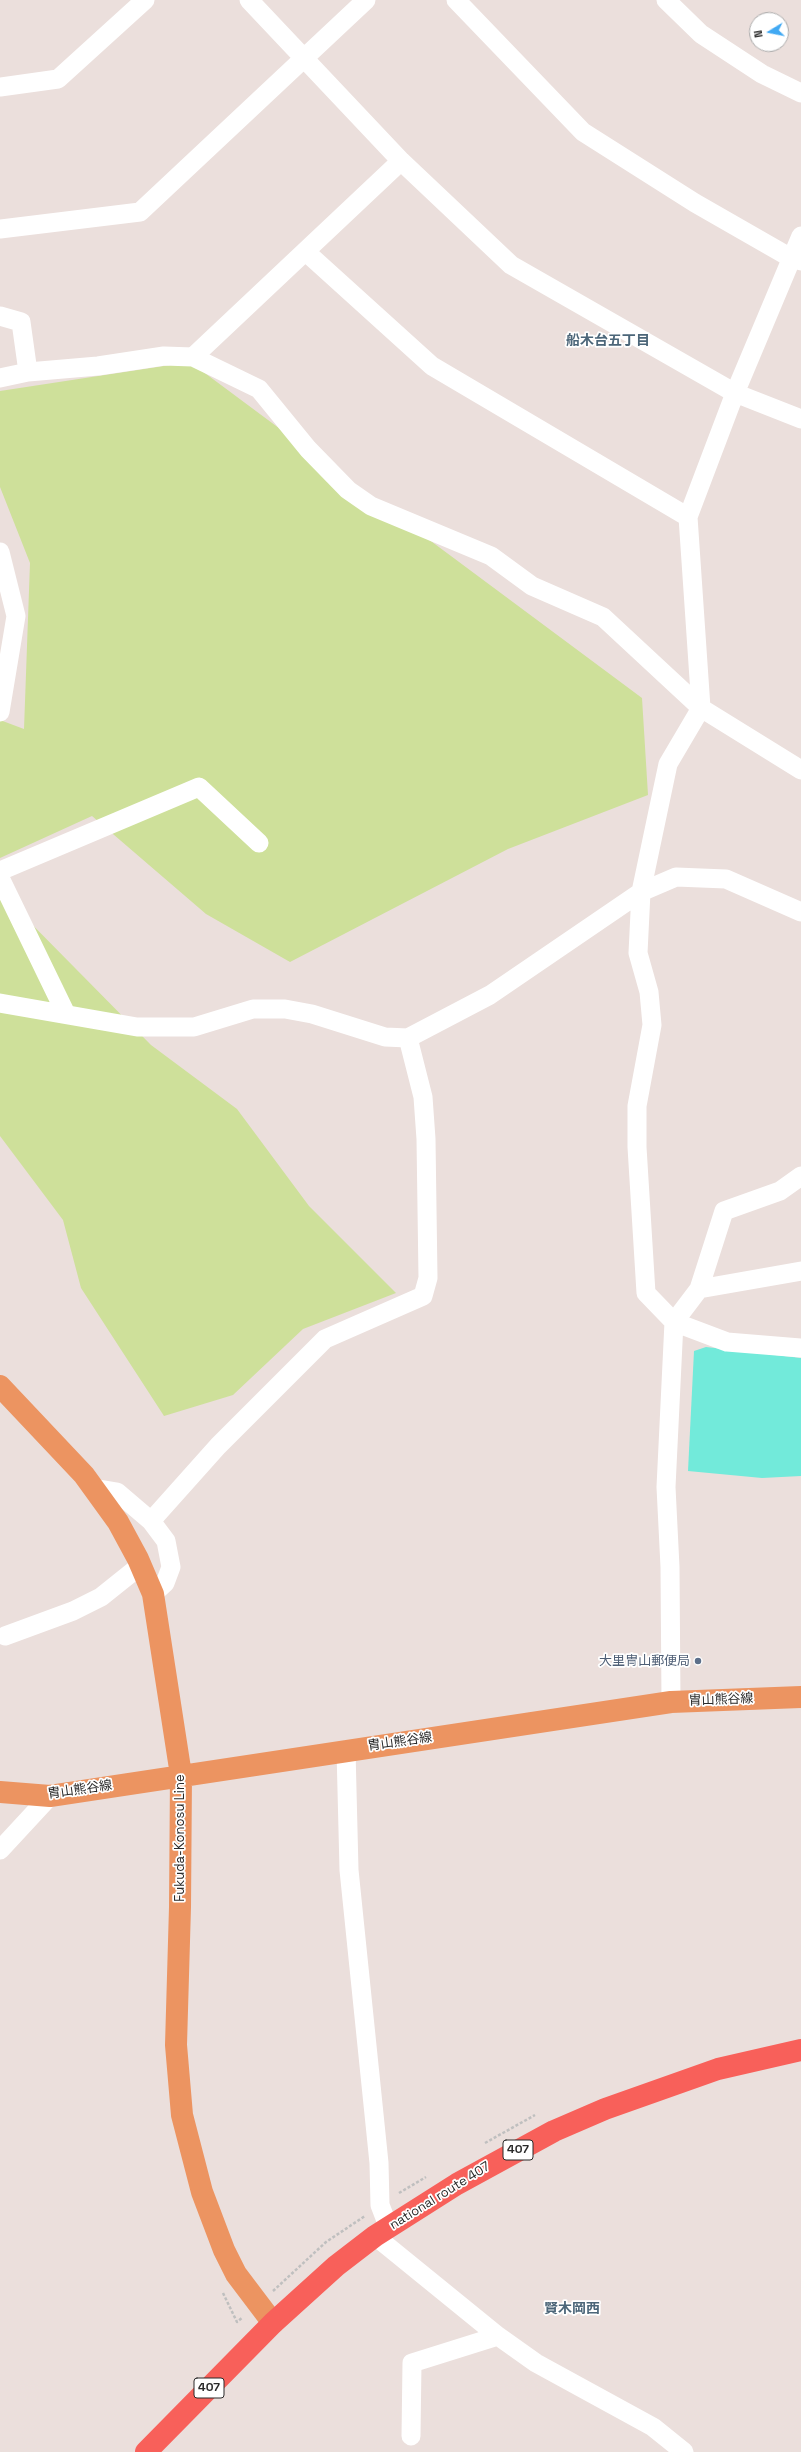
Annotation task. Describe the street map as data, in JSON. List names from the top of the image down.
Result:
{
  "streets": {
    "highway": ["407", "national route 407"],
    "main road": ["胄山熊谷線", "Fukuda-Konosu Line"]
  },
  "crossings": [
    ["胄山熊谷線", "Fukuda-Konosu Line"],
    ["Fukuda-Konosu Line", "national route 407"]
  ],
  "districts": ["船木台五丁目", "賢木岡西"],
  "places": ["大里冑山郵便局"],
  "north": "left"
}
